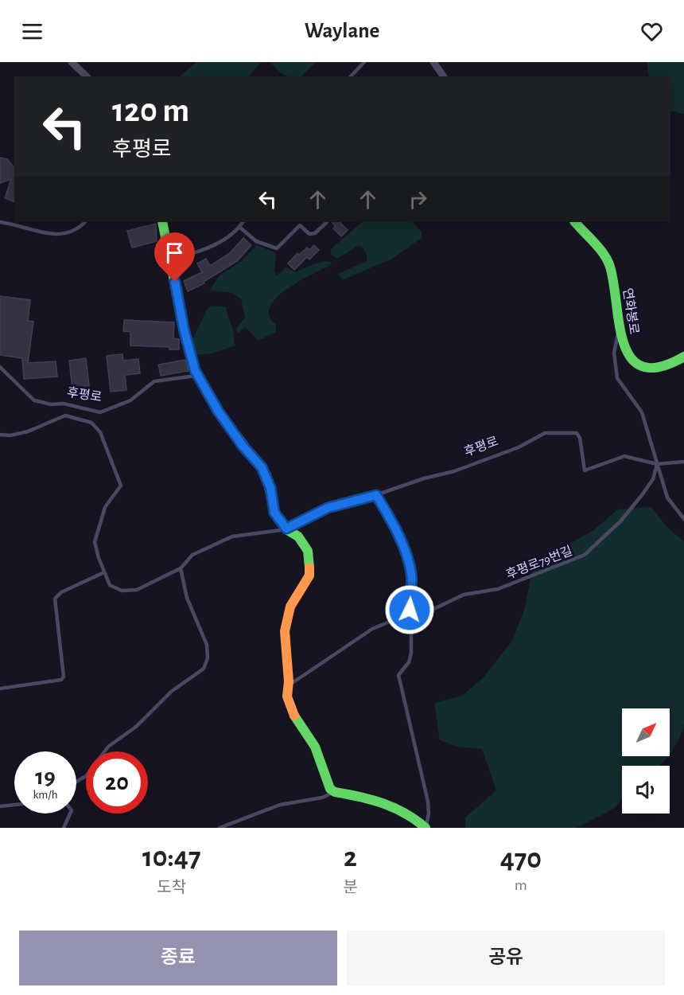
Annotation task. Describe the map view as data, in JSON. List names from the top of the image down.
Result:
{
  "streets": {
    "street": ["연화봉로"],
    "lane": ["후평로", "후평로79번길"]
  },
  "crossings": [
    ["후평로", "후평로79번길"]
  ],
  "north": "top right",
  "page": {
    "header": "Waylane",
    "turn": ["120 m", "후평로"],
    "speed": "19 km/h",
    "limit": "20",
    "eta": [
      "10:47",
      "도착",
      "2",
      "분",
      "470",
      "m"
    ],
    "buttons": ["종료", "공유"]
  }
}
